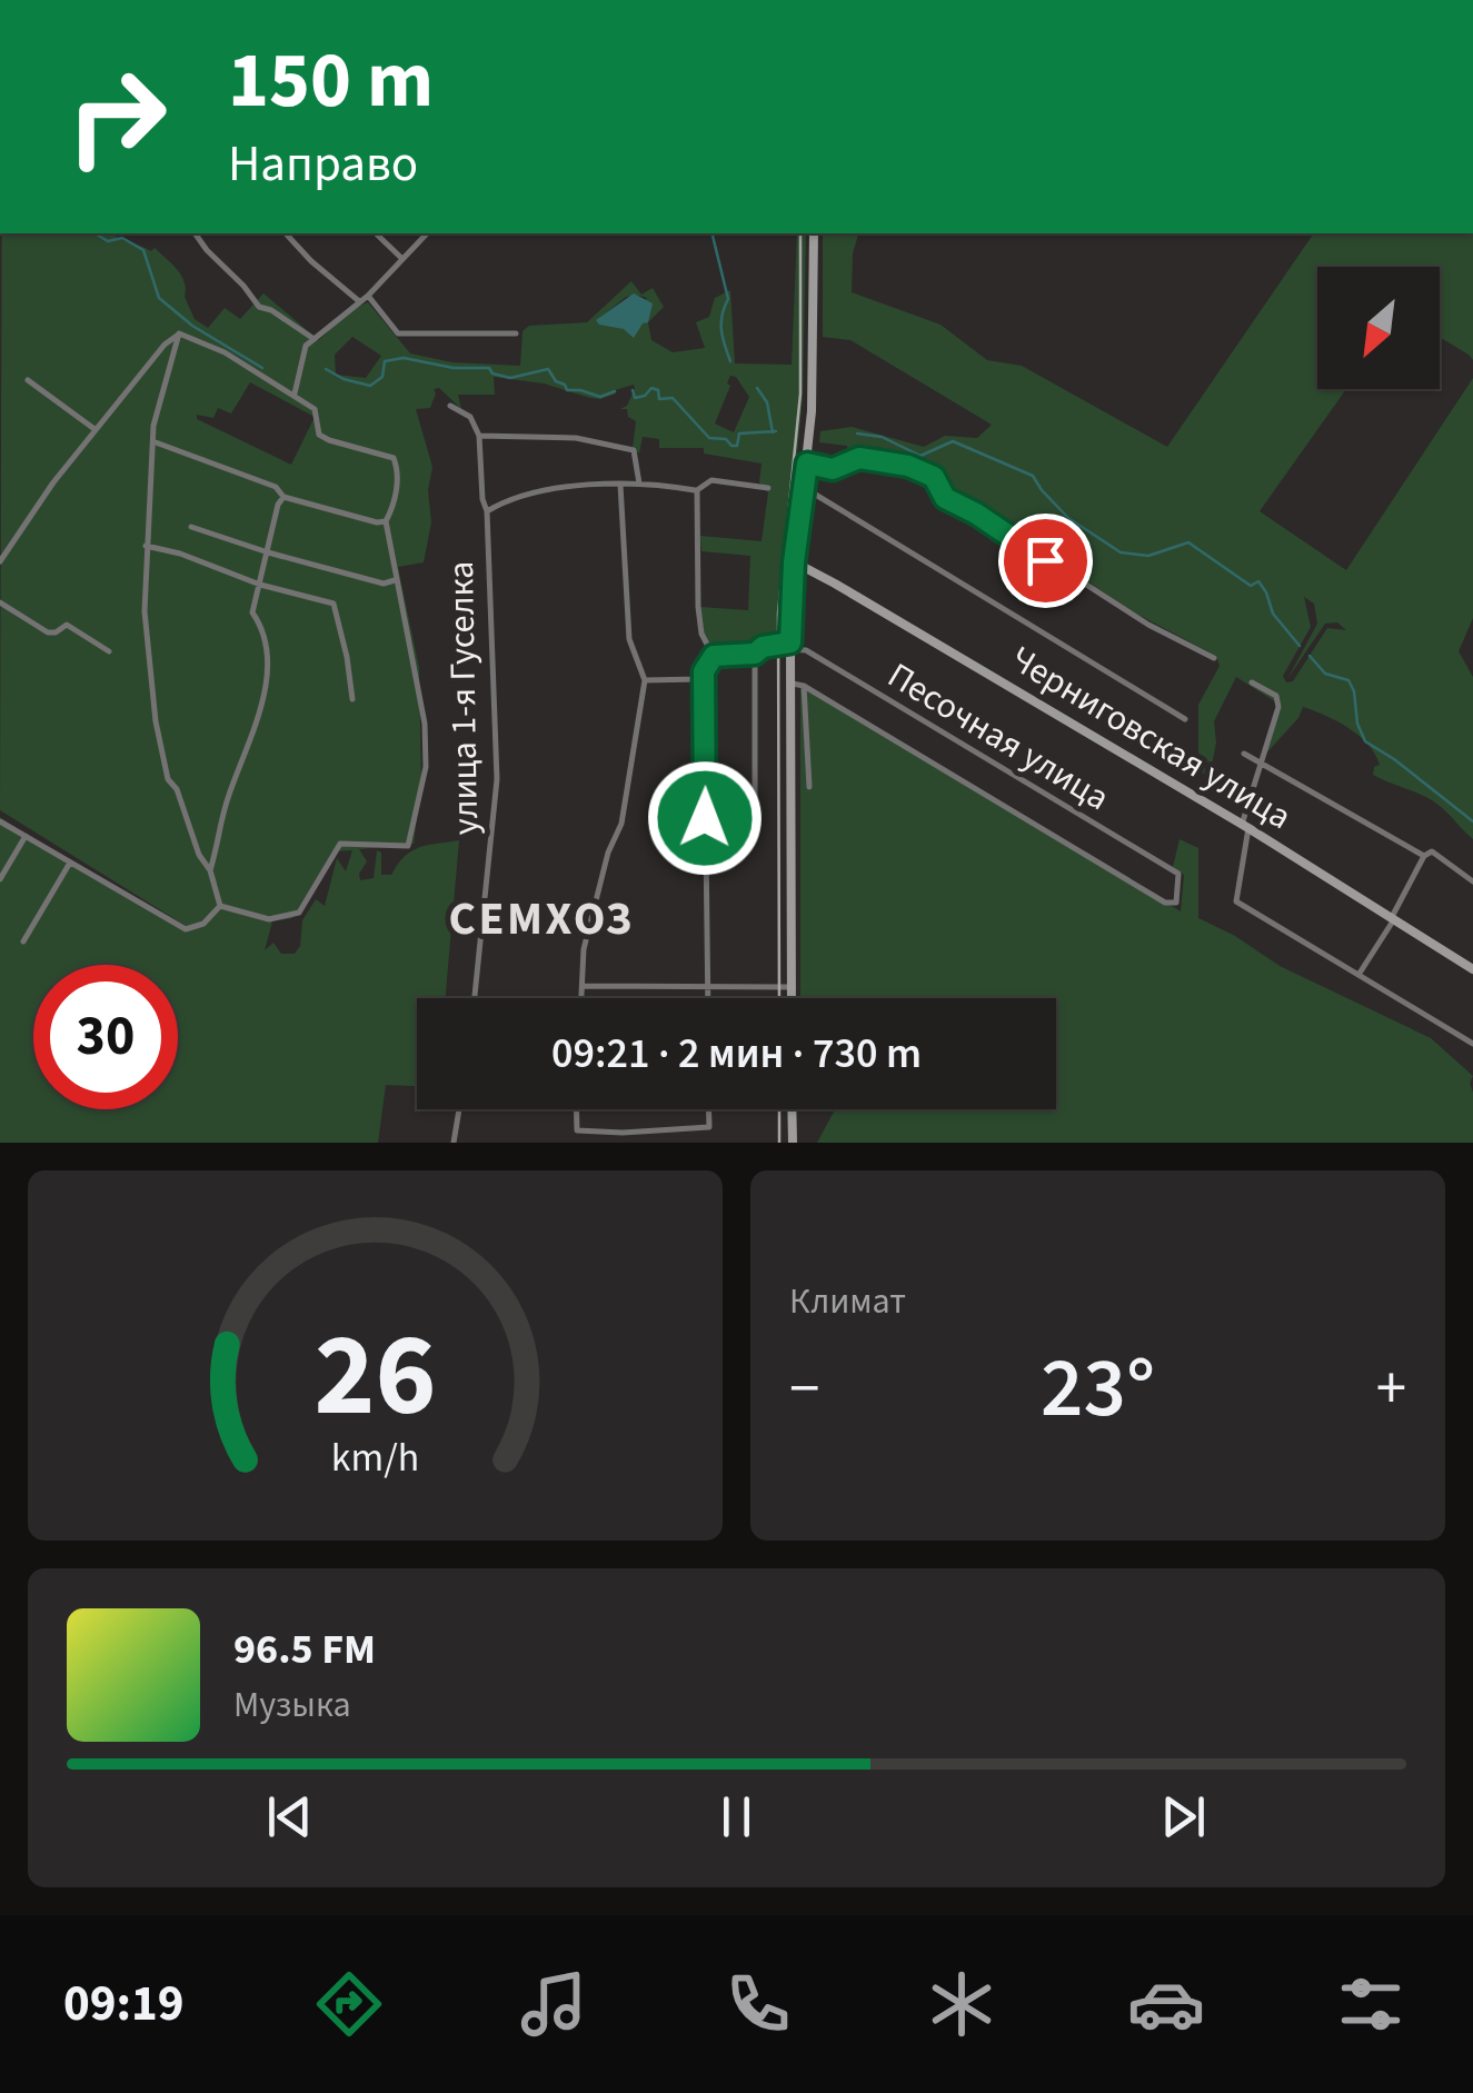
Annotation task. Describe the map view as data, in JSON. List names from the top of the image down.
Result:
{
  "streets": {
    "main road": ["Черниговская улица"],
    "street": ["улица 1-я Гуселка", "Песочная улица"]
  },
  "districts": ["СЕМХОЗ"],
  "north": "bottom left",
  "page": {
    "turn": ["150 m", "Направо"],
    "limit": "30",
    "trip": "09:21 · 2 мин · 730 m",
    "tile": "Климат",
    "heat": ["−", "23°", "+"],
    "song": ["96.5 FM", "Музыка"],
    "tabs": "09:19",
    "gauge": ["26", "km/h"]
  }
}
